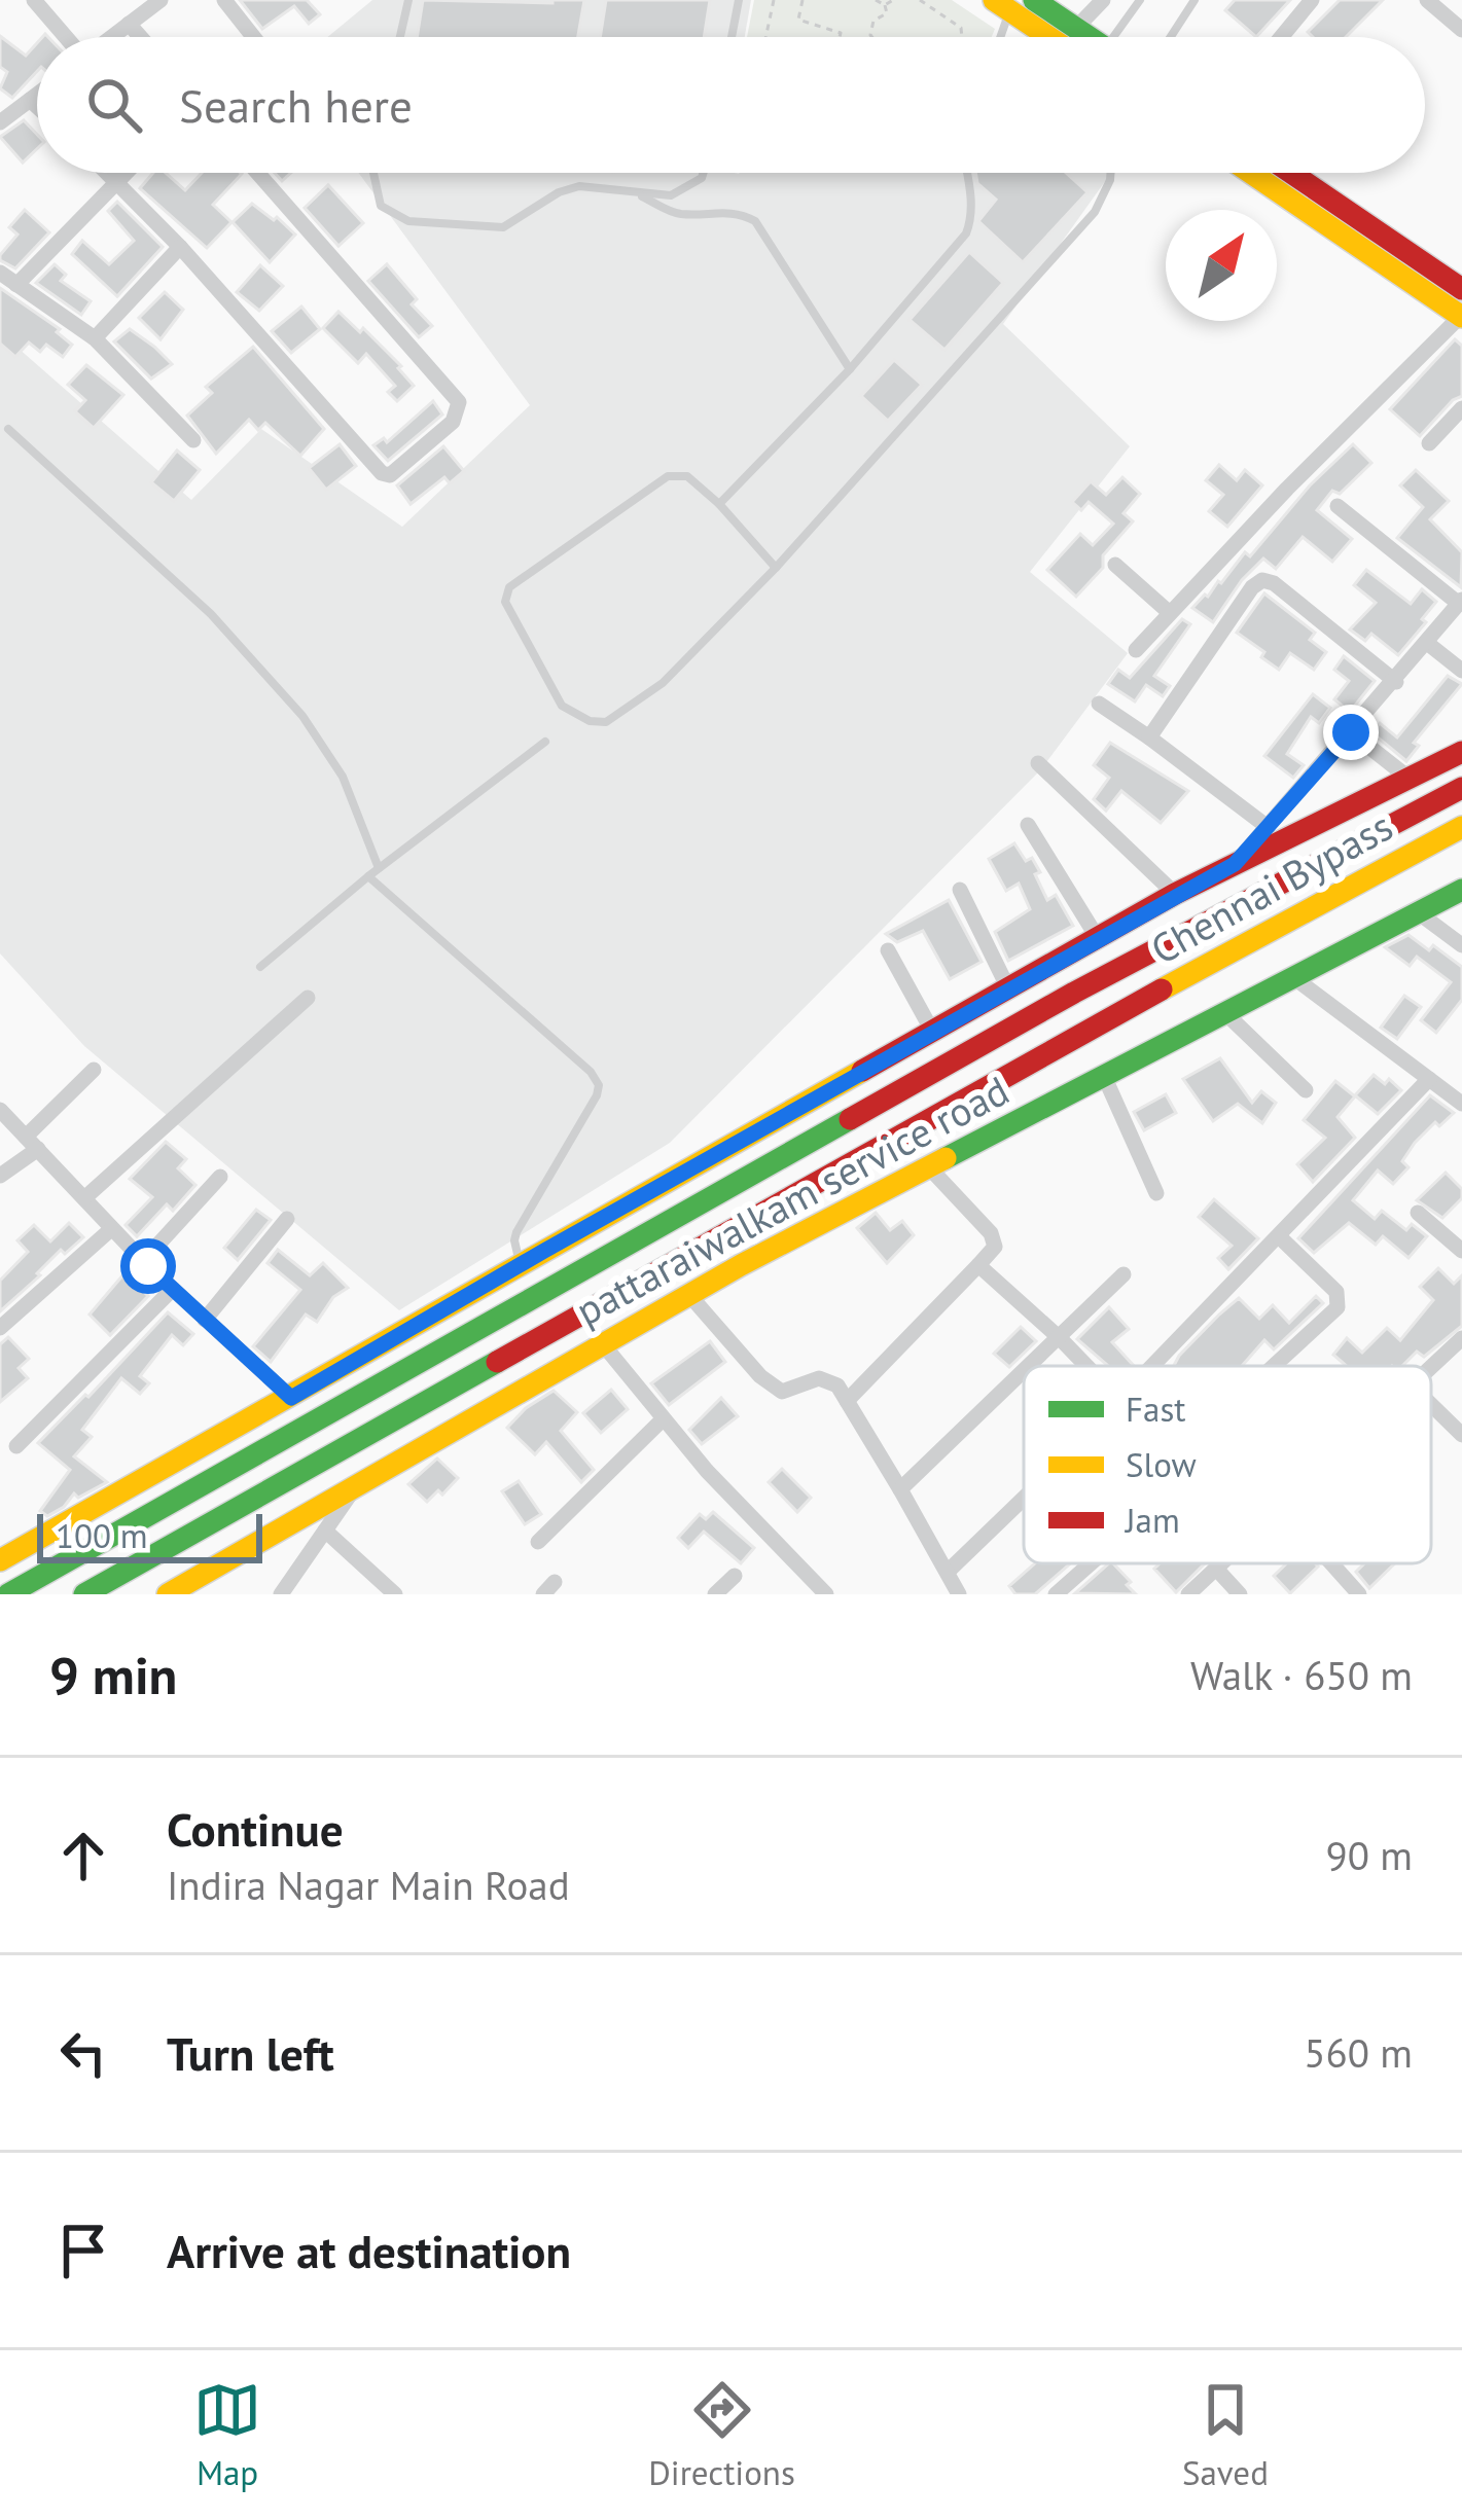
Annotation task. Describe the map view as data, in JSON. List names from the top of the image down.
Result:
{
  "streets": {
    "main road": ["Chennai Bypass", "pattaraiwalkam service road"]
  },
  "legend": ["Fast", "Slow", "Jam"],
  "scale_bar": "100 m",
  "north": "top right",
  "page": {
    "search": "Search here",
    "scale": "100 m",
    "heading": ["9 min", "Walk · 650 m"],
    "list": [
      ["Continue", "Indira Nagar Main Road", "90 m"],
      ["Turn left", "560 m"],
      "Arrive at destination"
    ],
    "nav": ["Map", "Directions", "Saved"]
  }
}
